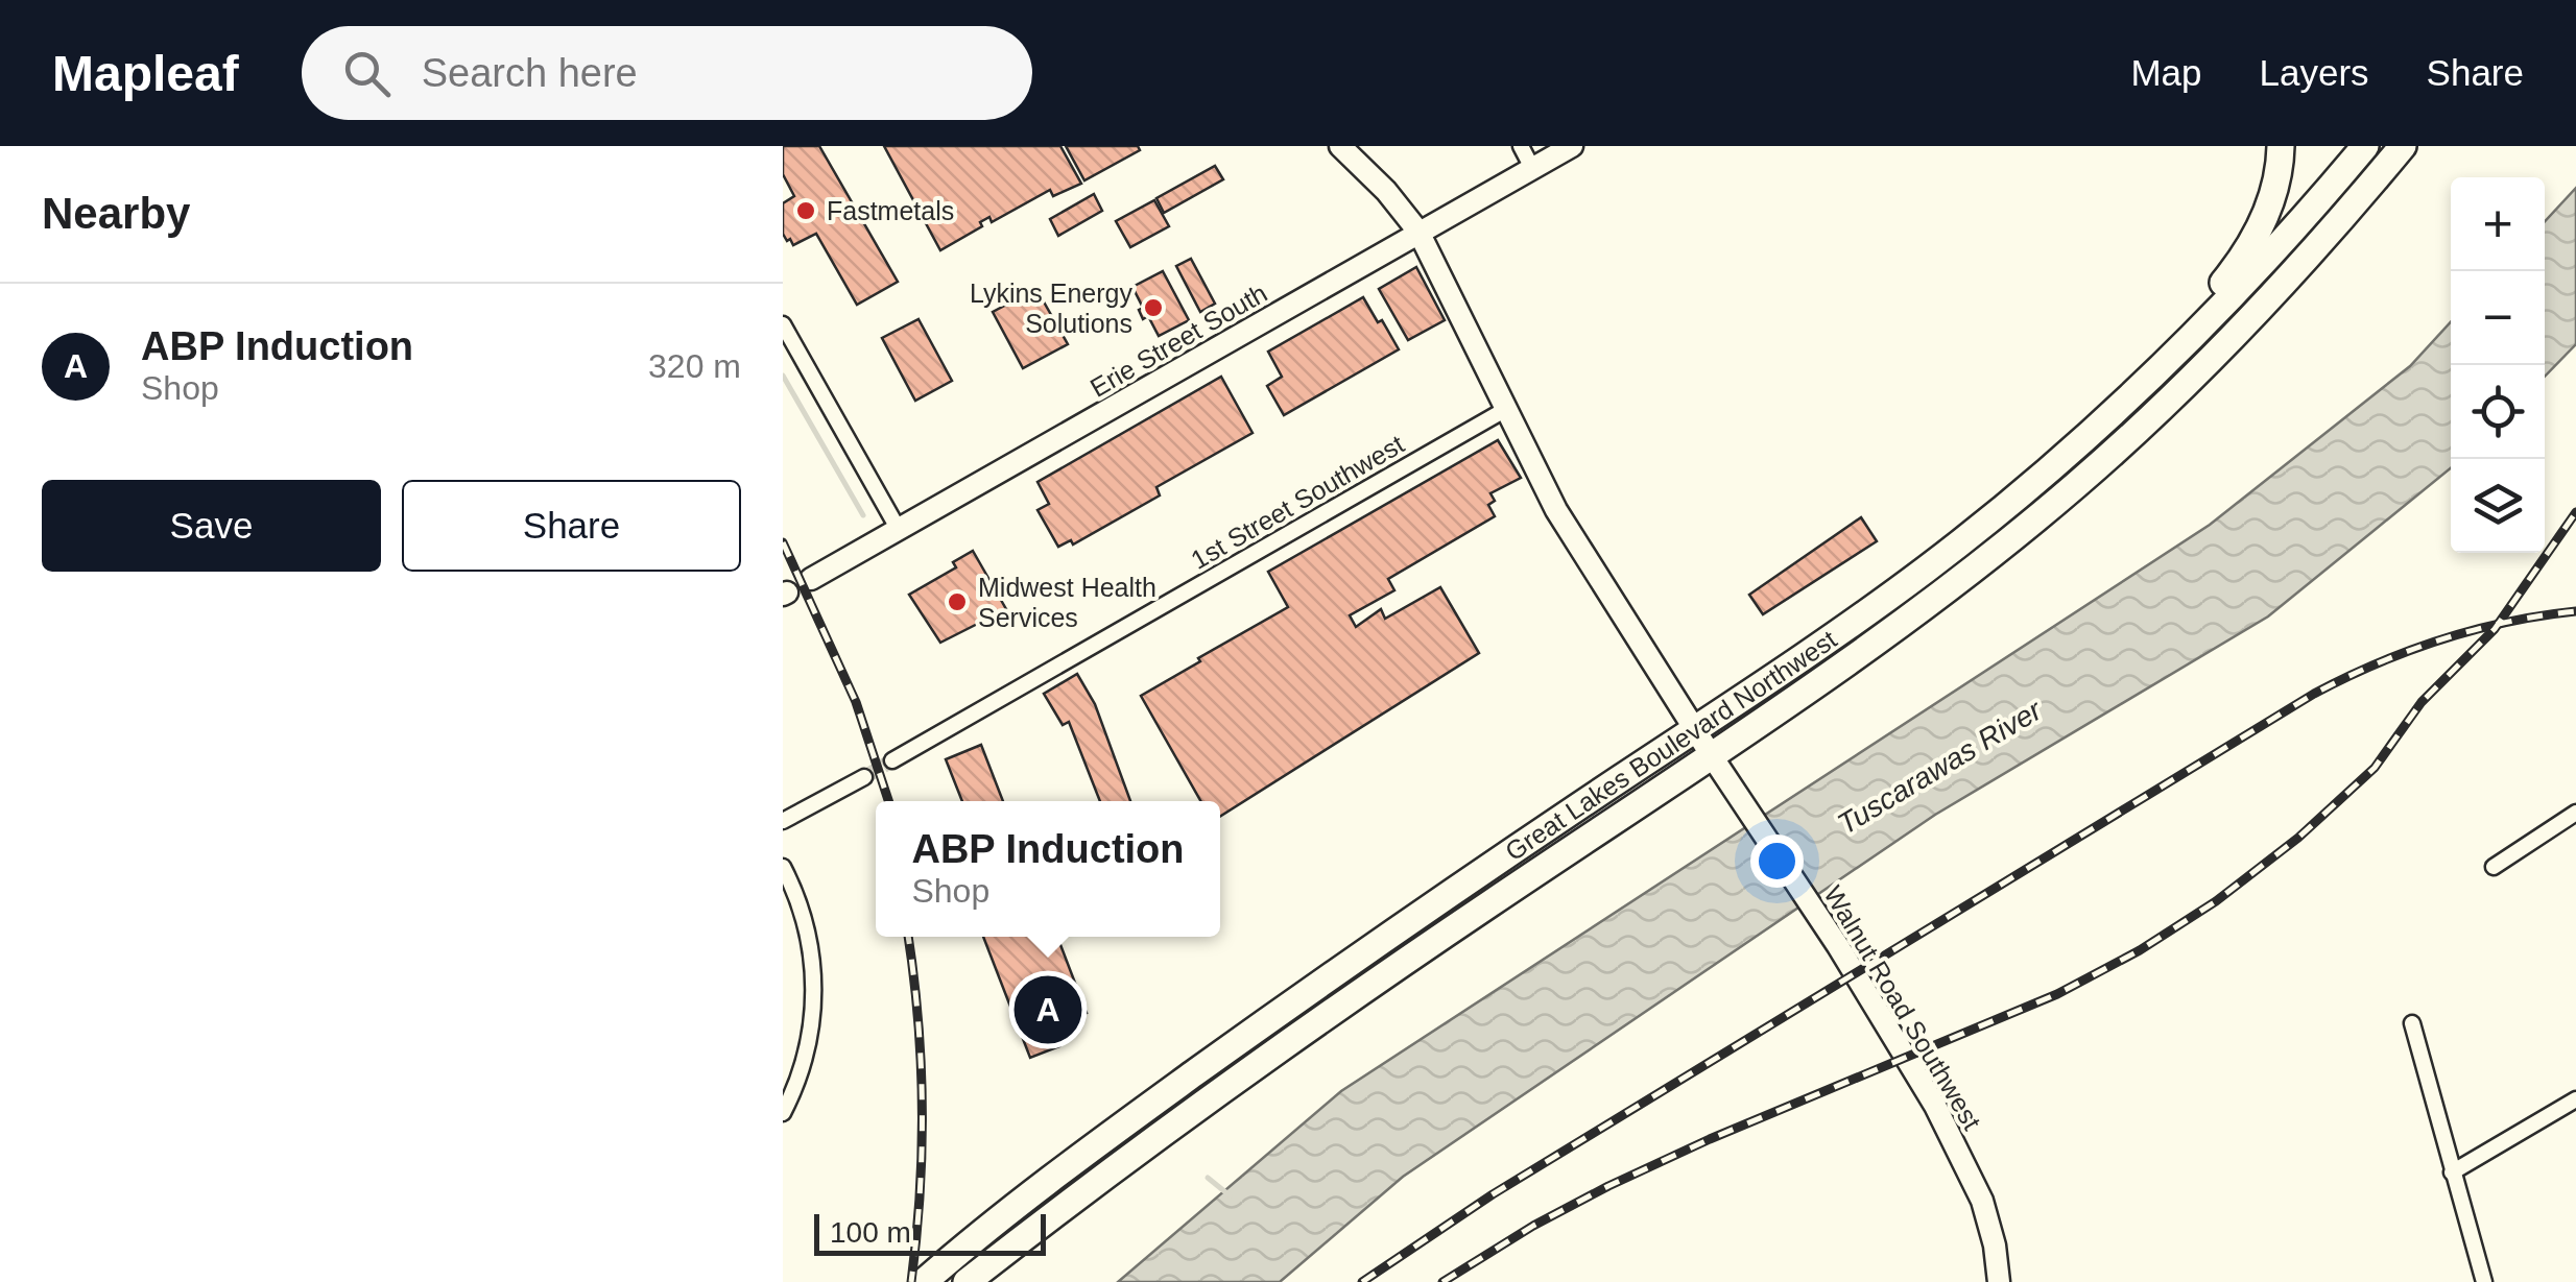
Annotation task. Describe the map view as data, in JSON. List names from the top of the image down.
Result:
{
  "streets": {
    "highway": ["Great Lakes Boulevard Northwest"],
    "main road": ["Erie Street South", "Walnut Road Southwest"],
    "street": ["1st Street Southwest"]
  },
  "crossings": [
    ["Erie Street South", "Walnut Road Southwest"],
    ["1st Street Southwest", "Walnut Road Southwest"],
    ["Great Lakes Boulevard Northwest", "Walnut Road Southwest"]
  ],
  "water": ["Tuscarawas River"],
  "places": ["Fastmetals", "Lykins Energy Solutions", "Midwest Health Services"],
  "scale_bar": "100 m",
  "page": {
    "header": "Mapleaf",
    "search": "Search here",
    "nav": ["Map", "Layers", "Share"],
    "heading": "Nearby",
    "map_buttons": ["+", "−"],
    "list": [
      {
        "mark": "A",
        "name": "ABP Induction",
        "note": "Shop",
        "value": "320 m"
      }
    ],
    "buttons": ["Save", "Share"],
    "popup": ["ABP Induction", "Shop"],
    "pins": "A",
    "scale": "100 m"
  }
}
